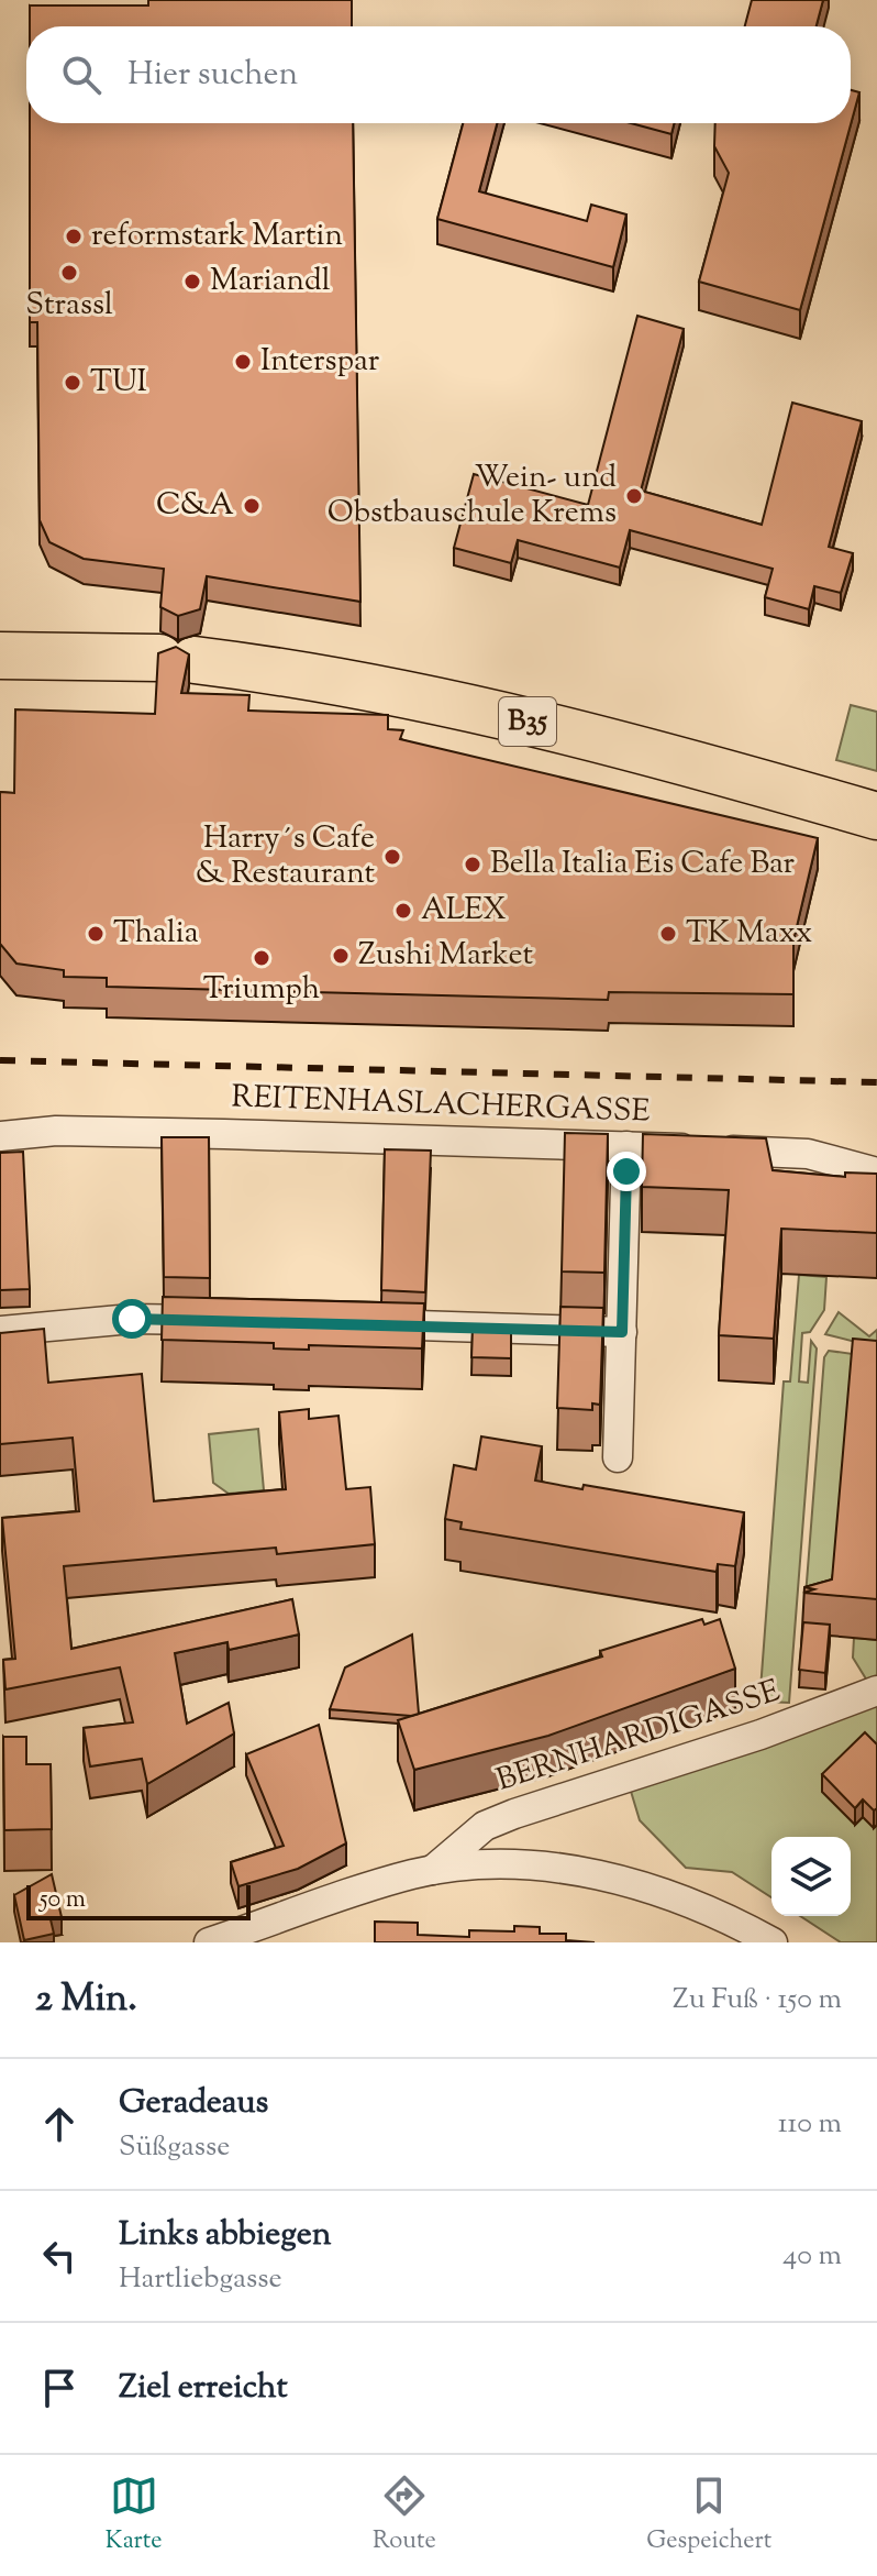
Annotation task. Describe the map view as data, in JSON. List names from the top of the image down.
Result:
{
  "streets": {
    "main road": ["B35"],
    "street": ["REITENHASLACHERGASSE", "BERNHARDIGASSE"]
  },
  "places": [
    "reformstark Martin",
    "Strassl",
    "Mariandl",
    "Interspar",
    "TUI",
    "Wein- und Obstbauschule Krems",
    "C&A",
    "Harry´s Cafe & Restaurant",
    "Bella Italia Eis Cafe Bar",
    "ALEX",
    "Thalia",
    "TK Maxx",
    "Zushi Market",
    "Triumph"
  ],
  "scale_bar": "50 m",
  "page": {
    "search": "Hier suchen",
    "scale": "50 m",
    "heading": ["2 Min.", "Zu Fuß · 150 m"],
    "list": [
      ["Geradeaus", "Süßgasse", "110 m"],
      ["Links abbiegen", "Hartliebgasse", "40 m"],
      "Ziel erreicht"
    ],
    "nav": ["Karte", "Route", "Gespeichert"]
  }
}
